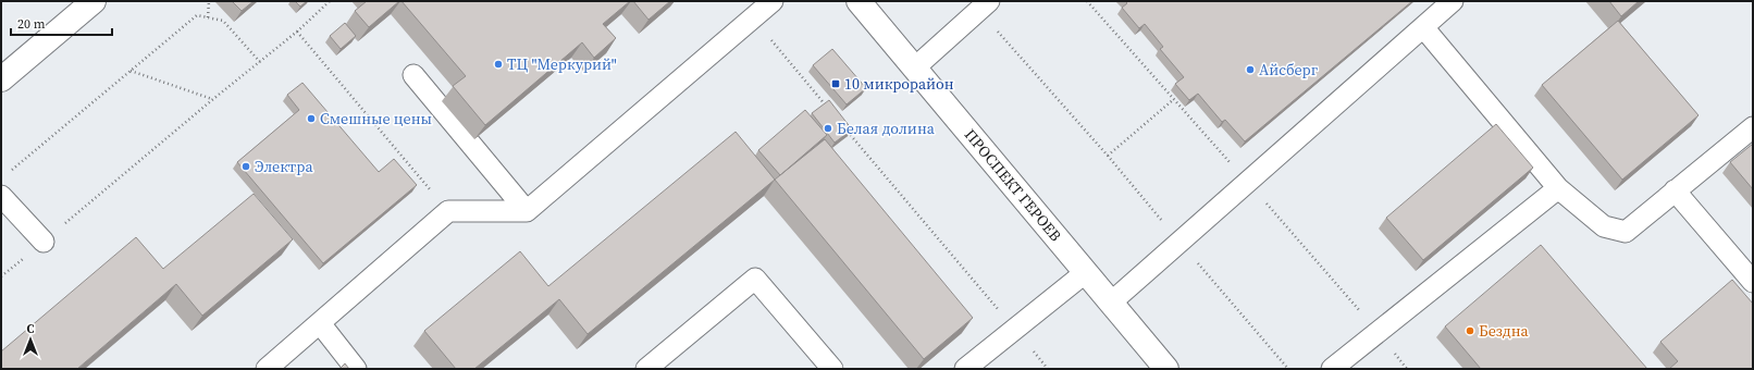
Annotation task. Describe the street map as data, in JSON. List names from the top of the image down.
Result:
{
  "streets": {
    "street": ["ПРОСПЕКТ ГЕРОЕВ"]
  },
  "places": {
    "other": [
      "ТЦ \"Меркурий\"",
      "Айсберг",
      "Смешные цены",
      "Белая долина",
      "Электра",
      "Бездна"
    ],
    "transit": ["10 микрорайон"]
  },
  "scale_bar": "20 m",
  "north": "top"
}
